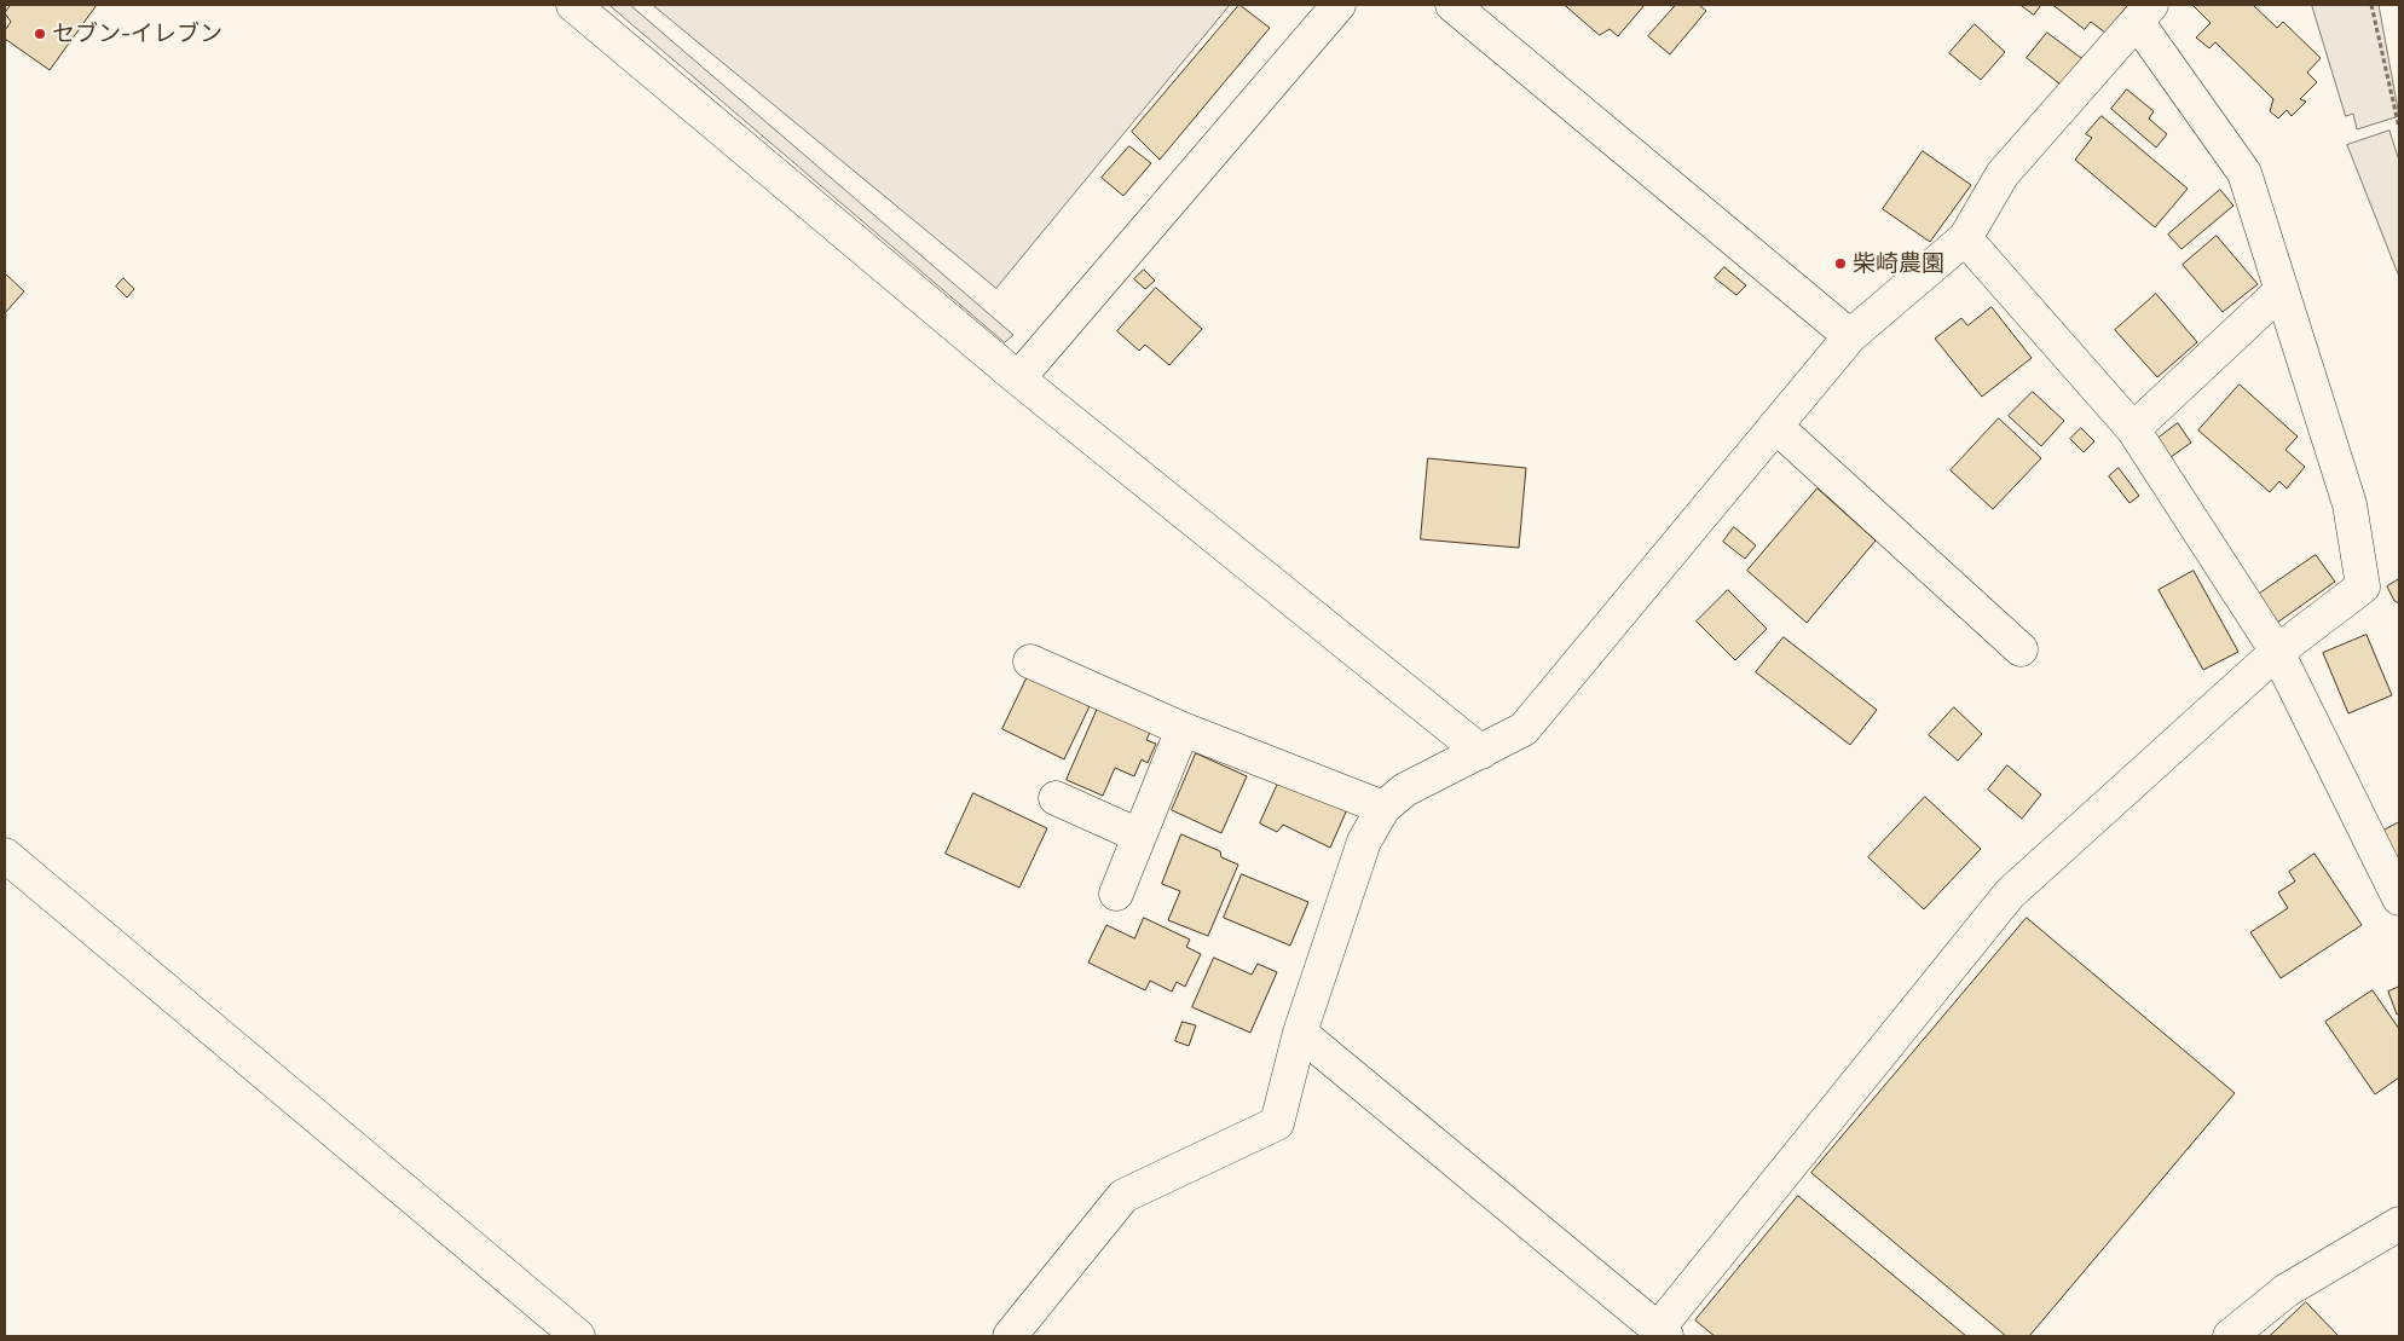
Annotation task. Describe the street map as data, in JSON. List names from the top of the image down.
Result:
{
  "places": ["セブン-イレブン", "柴崎農園"]
}
